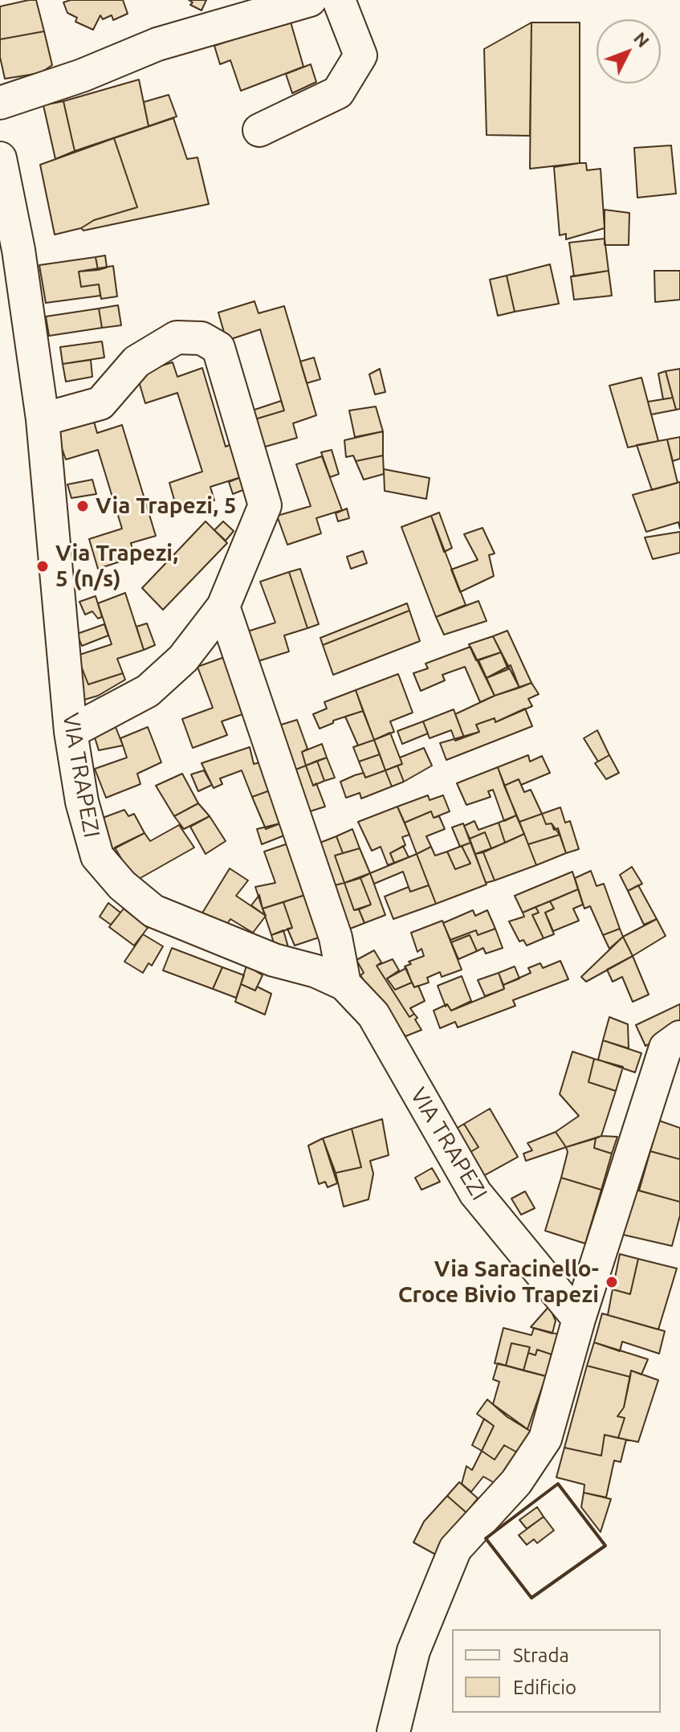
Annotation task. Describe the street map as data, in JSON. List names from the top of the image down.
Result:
{
  "streets": {
    "street": ["VIA TRAPEZI"]
  },
  "places": ["Via Trapezi, 5", "Via Trapezi, 5 (n/s)", "Via Saracinello- Croce Bivio Trapezi"],
  "legend": ["Strada", "Edificio"],
  "north": "top right"
}
